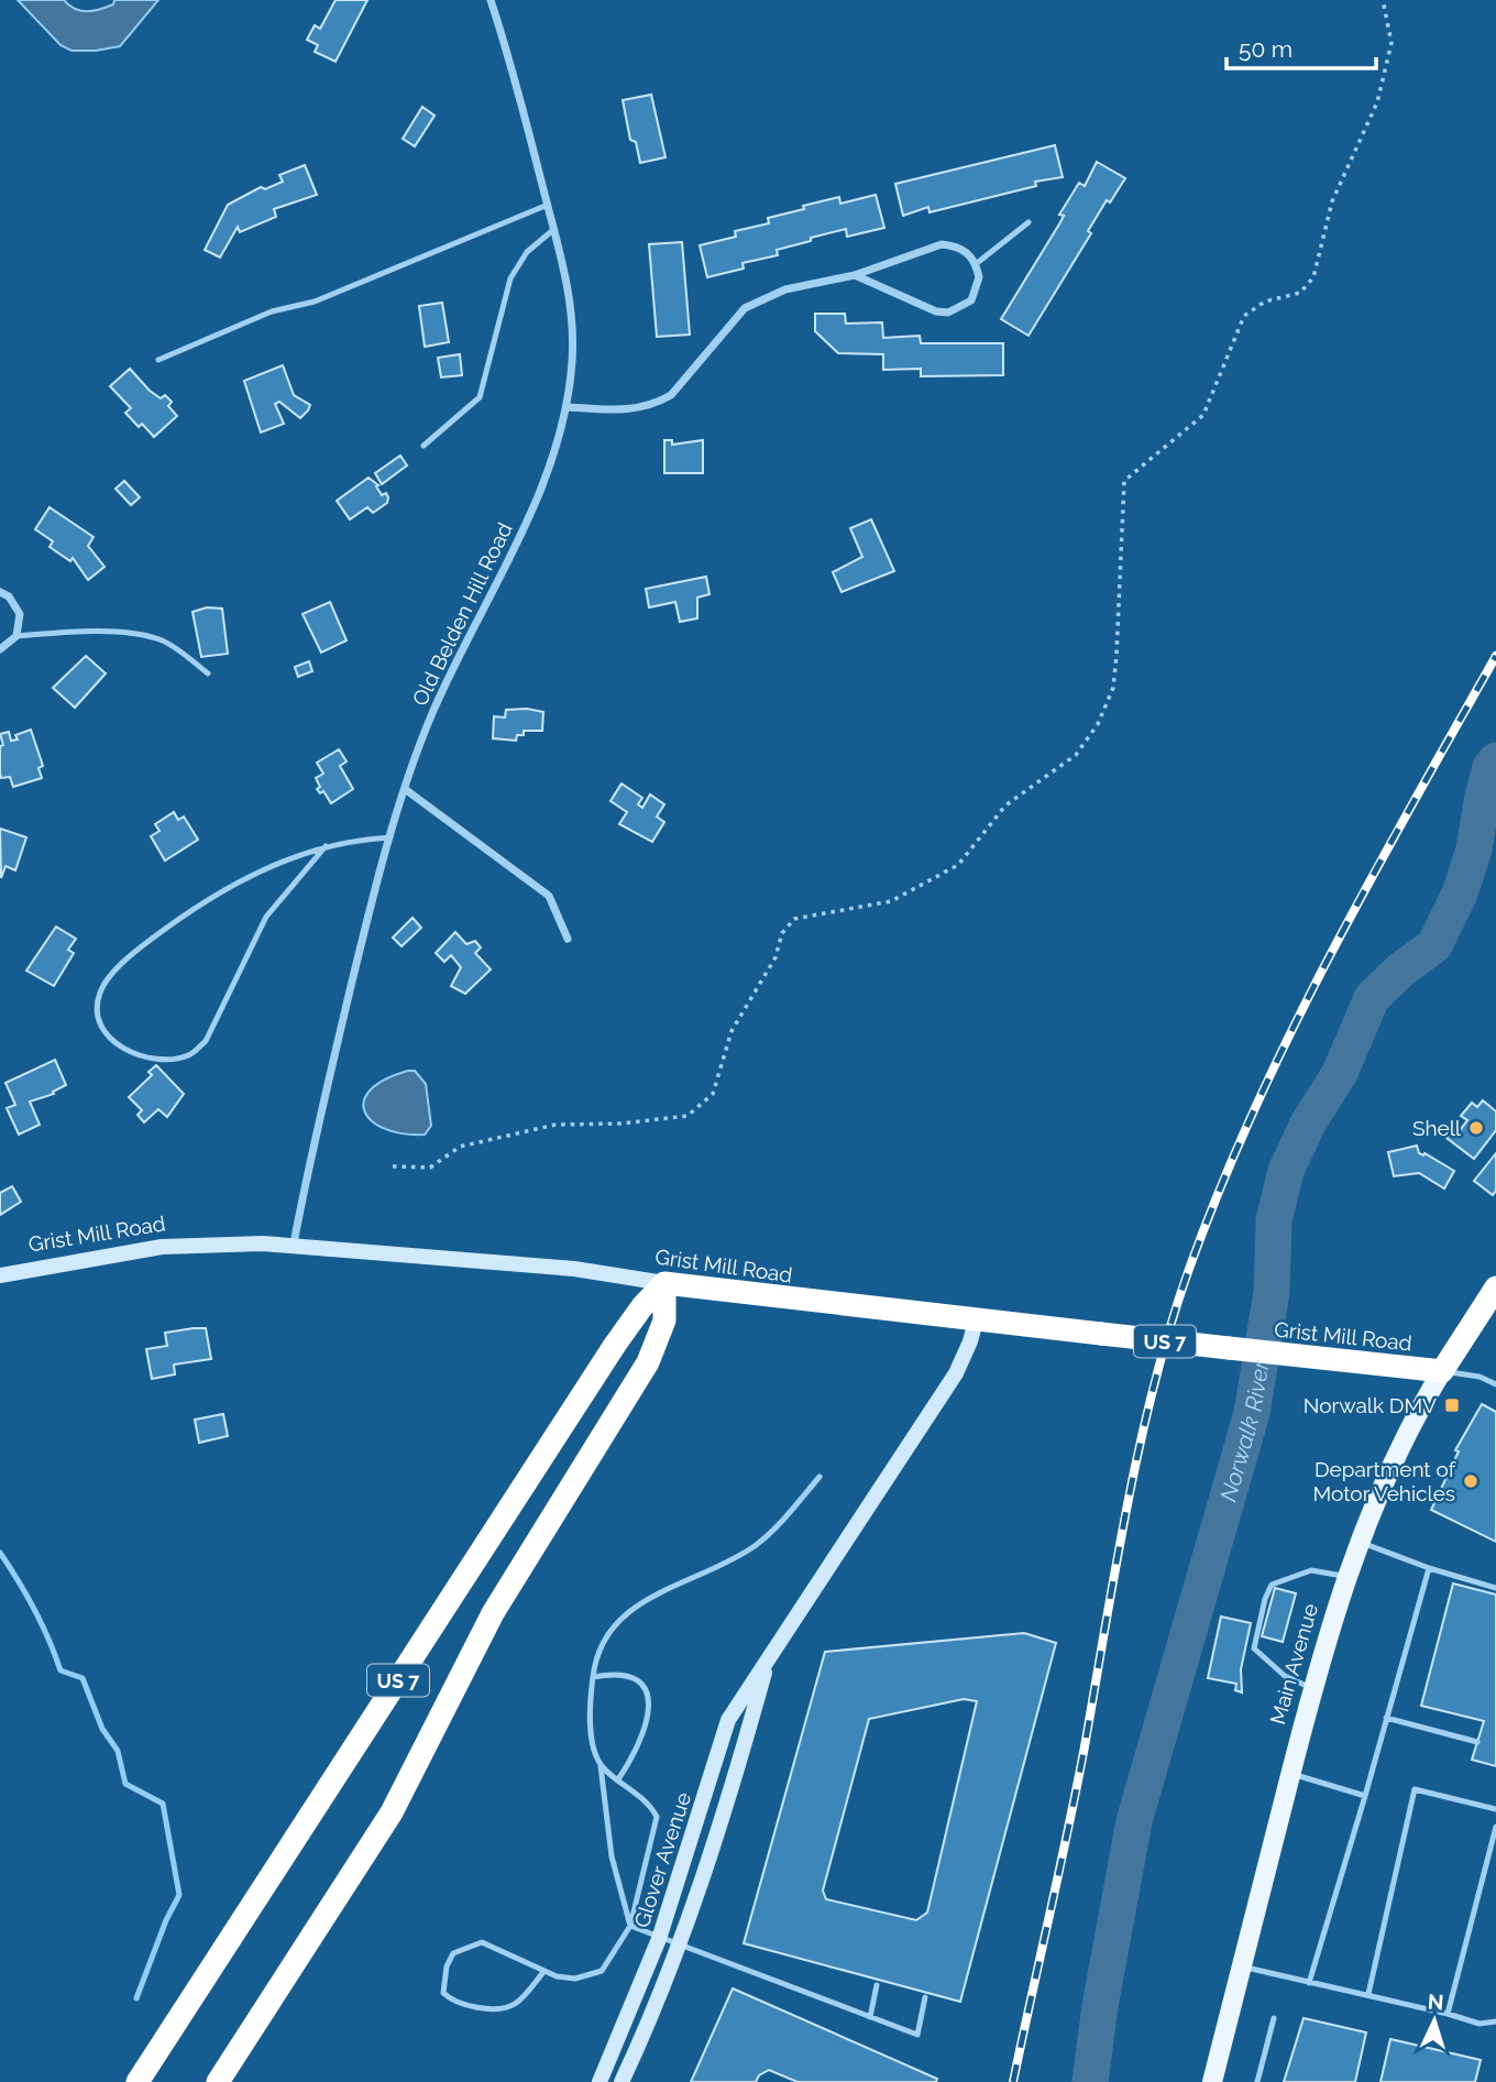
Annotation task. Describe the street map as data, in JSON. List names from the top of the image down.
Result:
{
  "streets": {
    "highway": ["Grist Mill Road", "US 7", "Main Avenue"],
    "street": ["Old Belden Hill Road", "Glover Avenue"]
  },
  "crossings": [
    ["Old Belden Hill Road", "Grist Mill Road"],
    ["Grist Mill Road", "US 7"],
    ["Grist Mill Road", "Main Avenue"],
    ["Grist Mill Road", "Glover Avenue"]
  ],
  "water": ["Norwalk River"],
  "places": {
    "other": ["Shell", "Department of Motor Vehicles"],
    "transit": ["Norwalk DMV"]
  },
  "scale_bar": "50 m",
  "north": "top"
}
